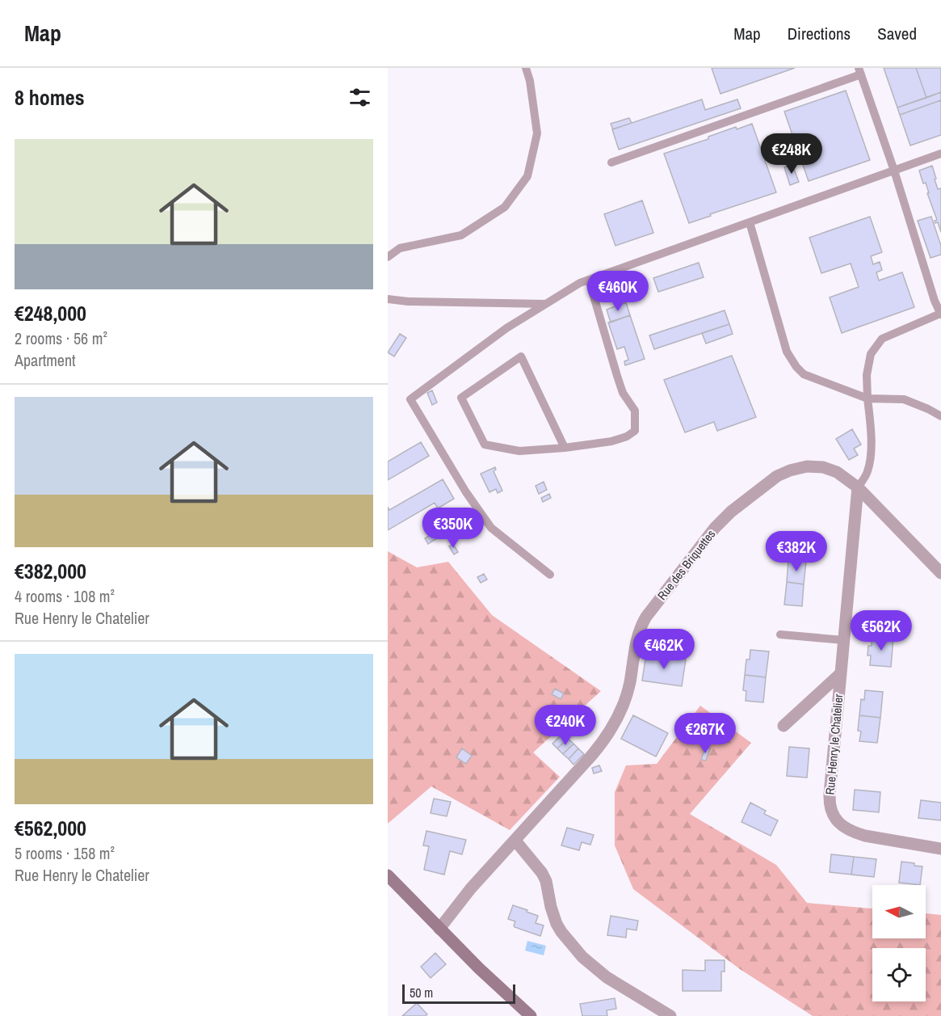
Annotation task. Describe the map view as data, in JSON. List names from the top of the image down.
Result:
{
  "streets": {
    "street": ["Rue des Briquettes", "Rue Henry le Chatelier"]
  },
  "crossings": [
    ["Rue des Briquettes", "Rue Henry le Chatelier"]
  ],
  "scale_bar": "50 m",
  "north": "left",
  "page": {
    "header": "Map",
    "nav": ["Map", "Directions", "Saved"],
    "heading": "8 homes",
    "list": [
      {
        "name": "€248,000",
        "note": "2 rooms · 56 m² · Apartment"
      },
      {
        "name": "€382,000",
        "note": "4 rooms · 108 m² · Rue Henry le Chatelier"
      },
      {
        "name": "€562,000",
        "note": "5 rooms · 158 m² · Rue Henry le Chatelier"
      }
    ],
    "price": [
      "€248K",
      "€460K",
      "€350K",
      "€382K",
      "€562K",
      "€462K",
      "€240K",
      "€267K"
    ],
    "scale": "50 m"
  }
}
